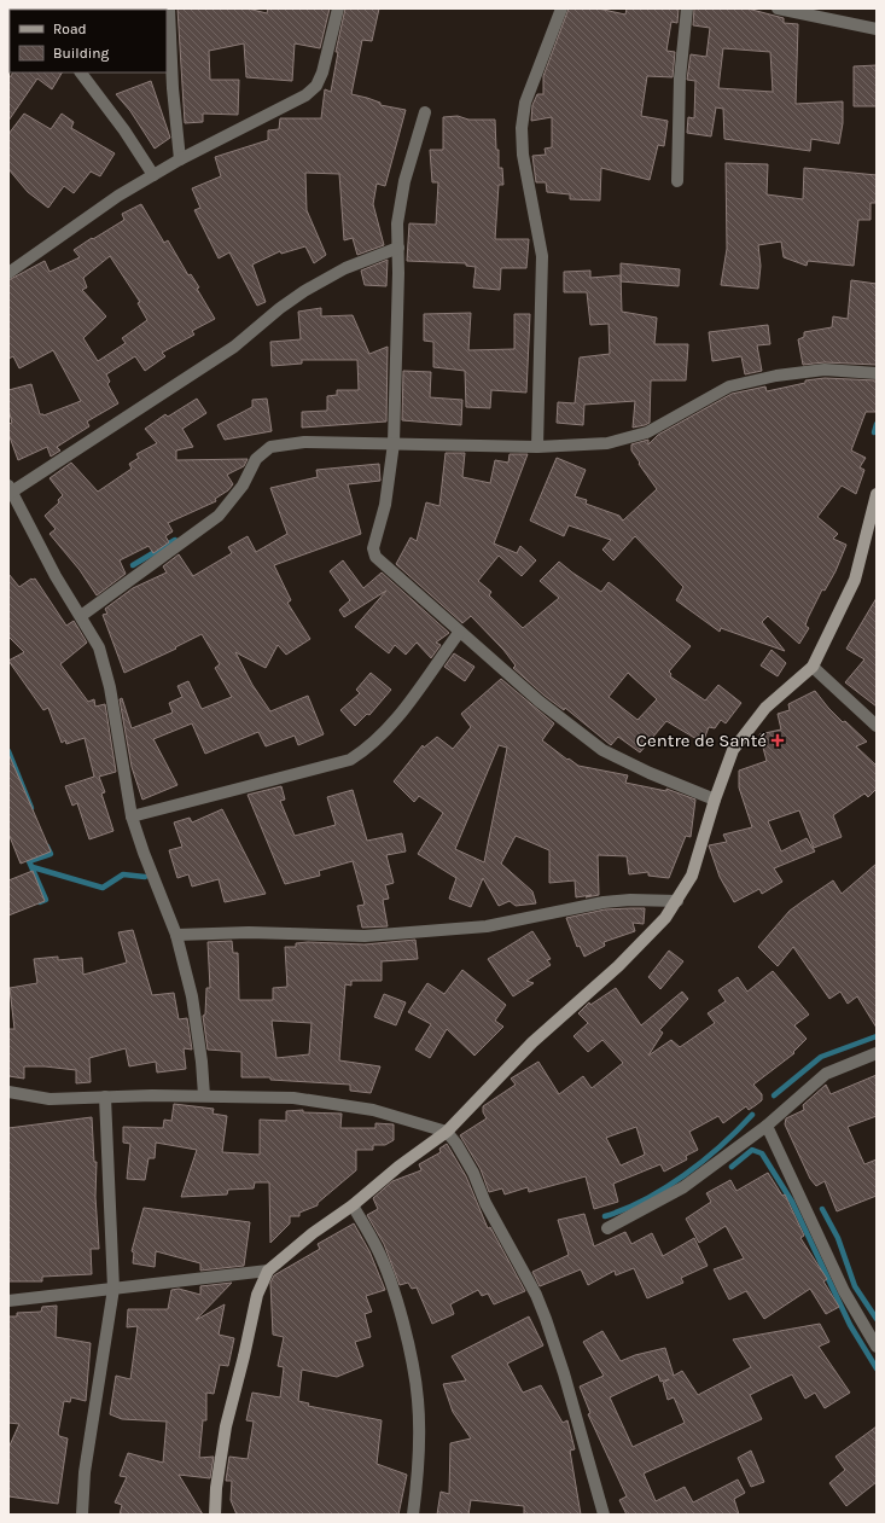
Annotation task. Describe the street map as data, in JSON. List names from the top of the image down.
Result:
{
  "places": {
    "health": ["Centre de Santé"]
  },
  "legend": ["Road", "Building"]
}
